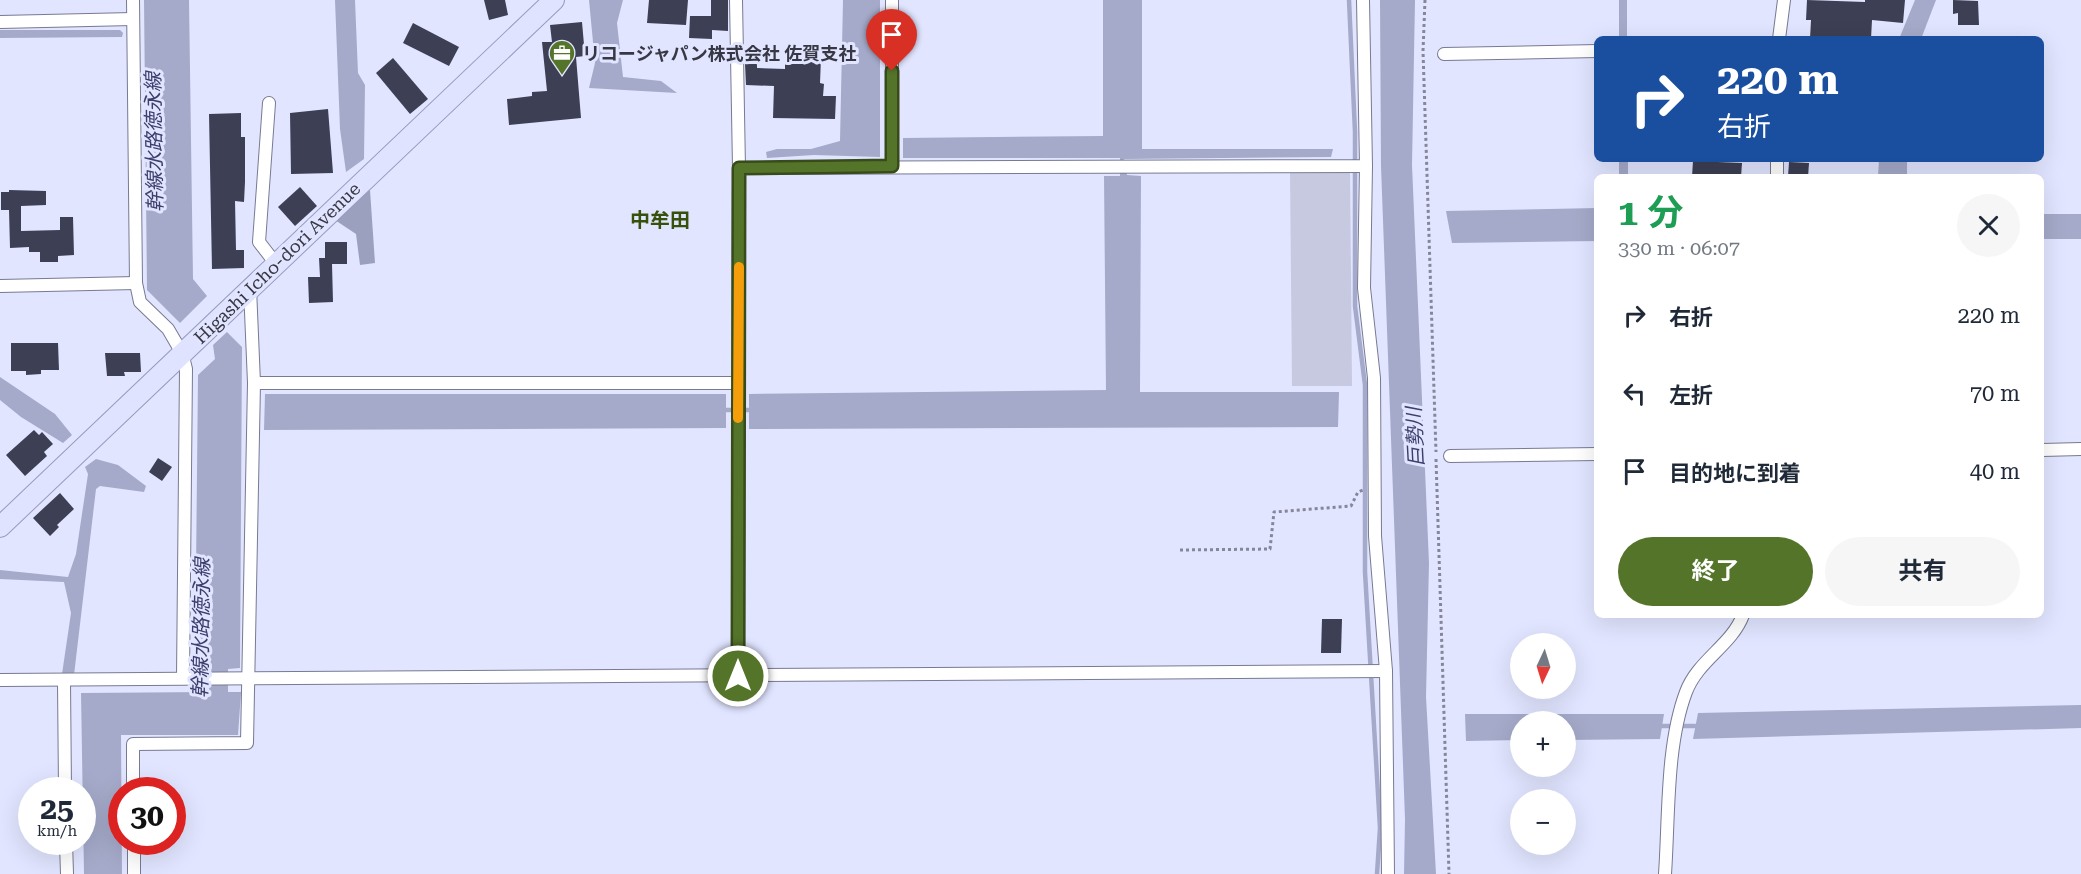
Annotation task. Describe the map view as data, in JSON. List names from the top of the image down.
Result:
{
  "streets": {
    "main road": ["Higashi Icho-dori Avenue"]
  },
  "districts": ["中牟田"],
  "water": ["幹線水路徳永線", "巨勢川"],
  "places": {
    "office": ["リコージャパン株式会社 佐賀支社"]
  },
  "north": "bottom",
  "page": {
    "turn": ["220 m", "右折"],
    "heading": ["1 分", "330 m · 06:07"],
    "list": [
      {
        "name": "右折",
        "value": "220 m"
      },
      {
        "name": "左折",
        "value": "70 m"
      },
      {
        "name": "目的地に到着",
        "value": "40 m"
      }
    ],
    "buttons": ["終了", "共有"],
    "map_buttons": ["+", "−"],
    "speed": "25 km/h",
    "limit": "30"
  }
}
